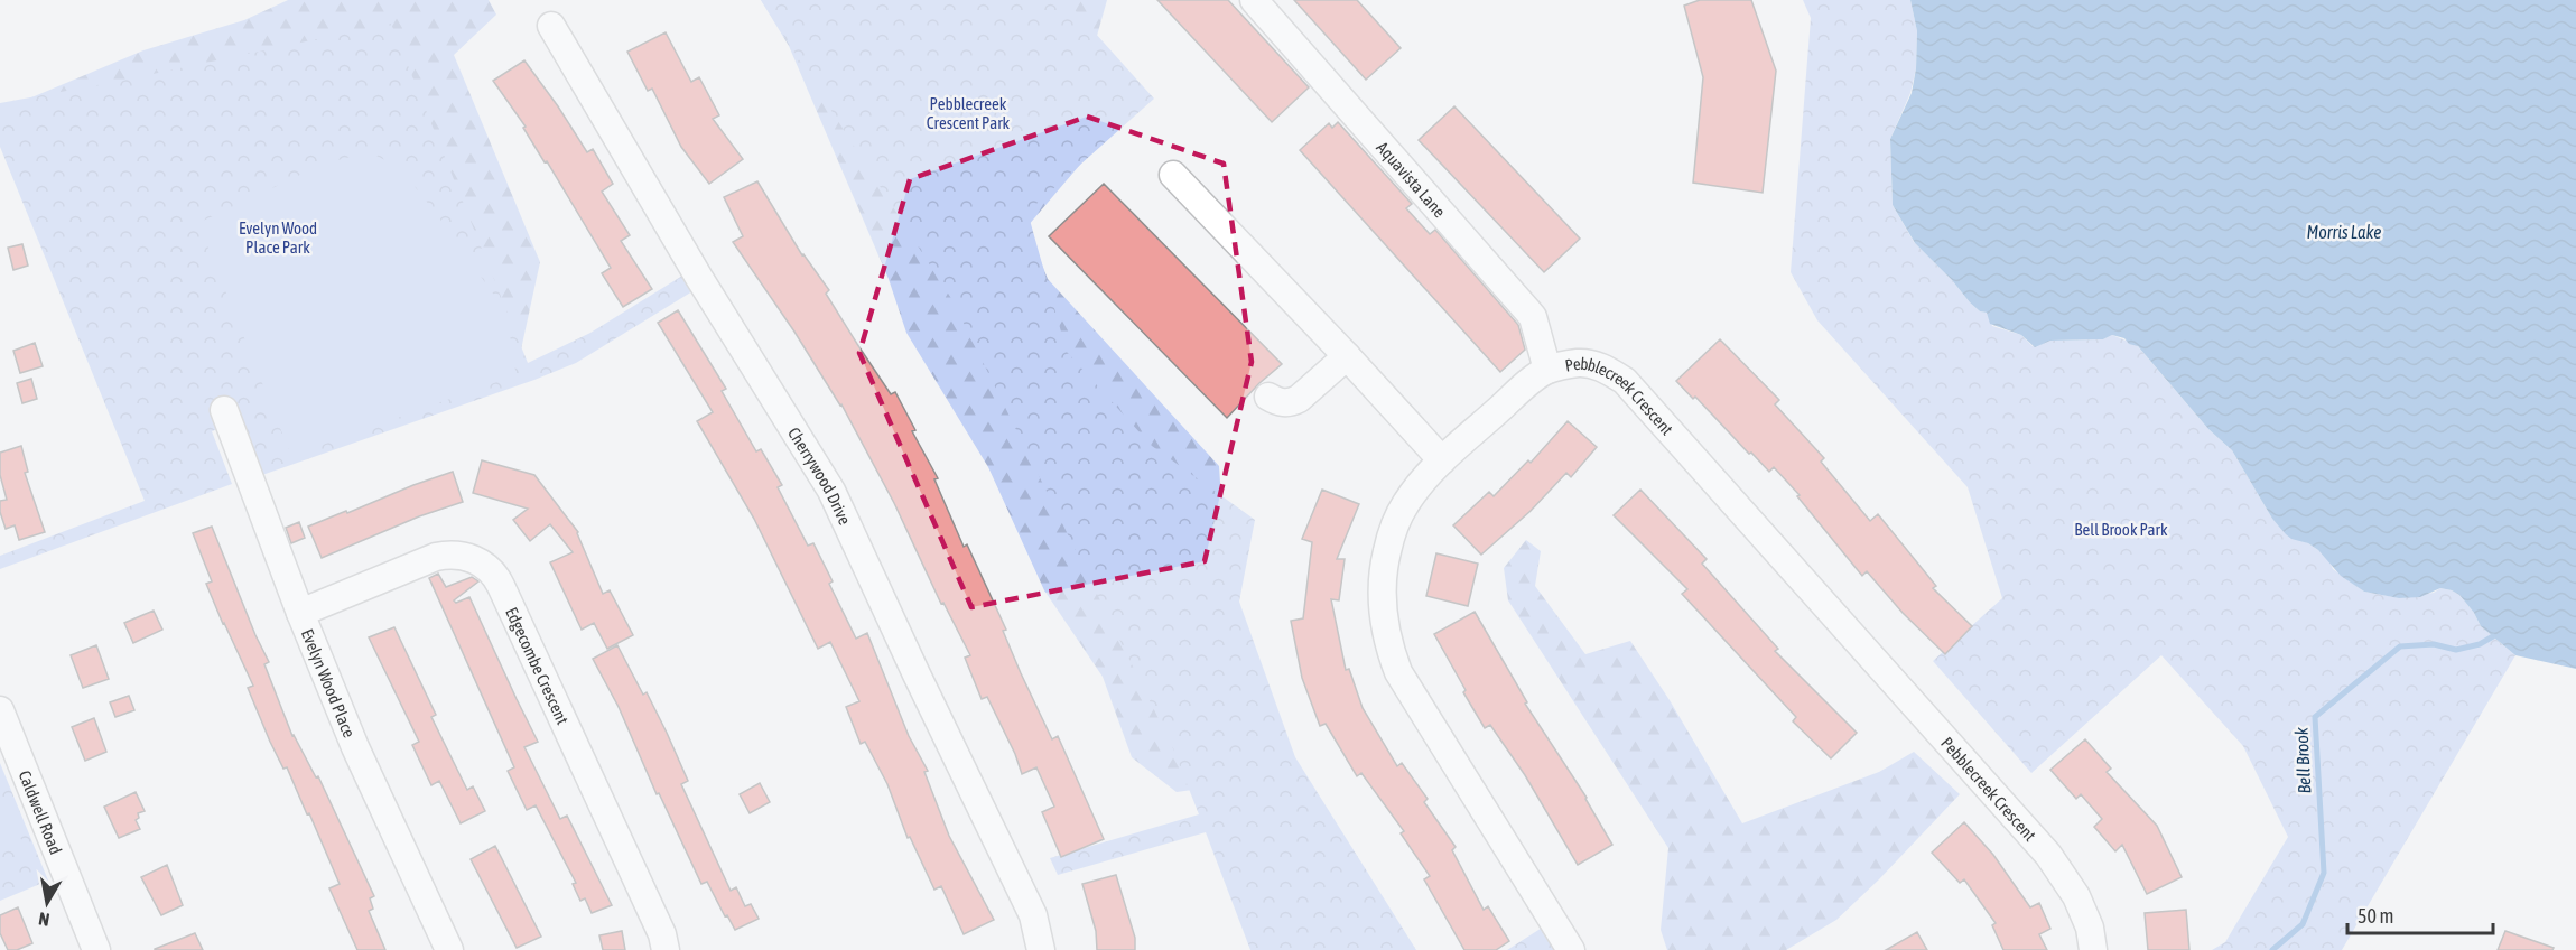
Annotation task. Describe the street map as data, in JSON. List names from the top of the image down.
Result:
{
  "streets": {
    "street": [
      "Aquavista Lane",
      "Pebblecreek Crescent",
      "Cherrywood Drive",
      "Edgecombe Crescent",
      "Evelyn Wood Place",
      "Caldwell Road"
    ]
  },
  "crossings": [
    ["Aquavista Lane", "Pebblecreek Crescent"],
    ["Edgecombe Crescent", "Evelyn Wood Place"]
  ],
  "water": ["Morris Lake", "Bell Brook"],
  "parks": ["Pebblecreek Crescent Park", "Evelyn Wood Place Park", "Bell Brook Park"],
  "scale_bar": "50 m",
  "north": "bottom"
}
